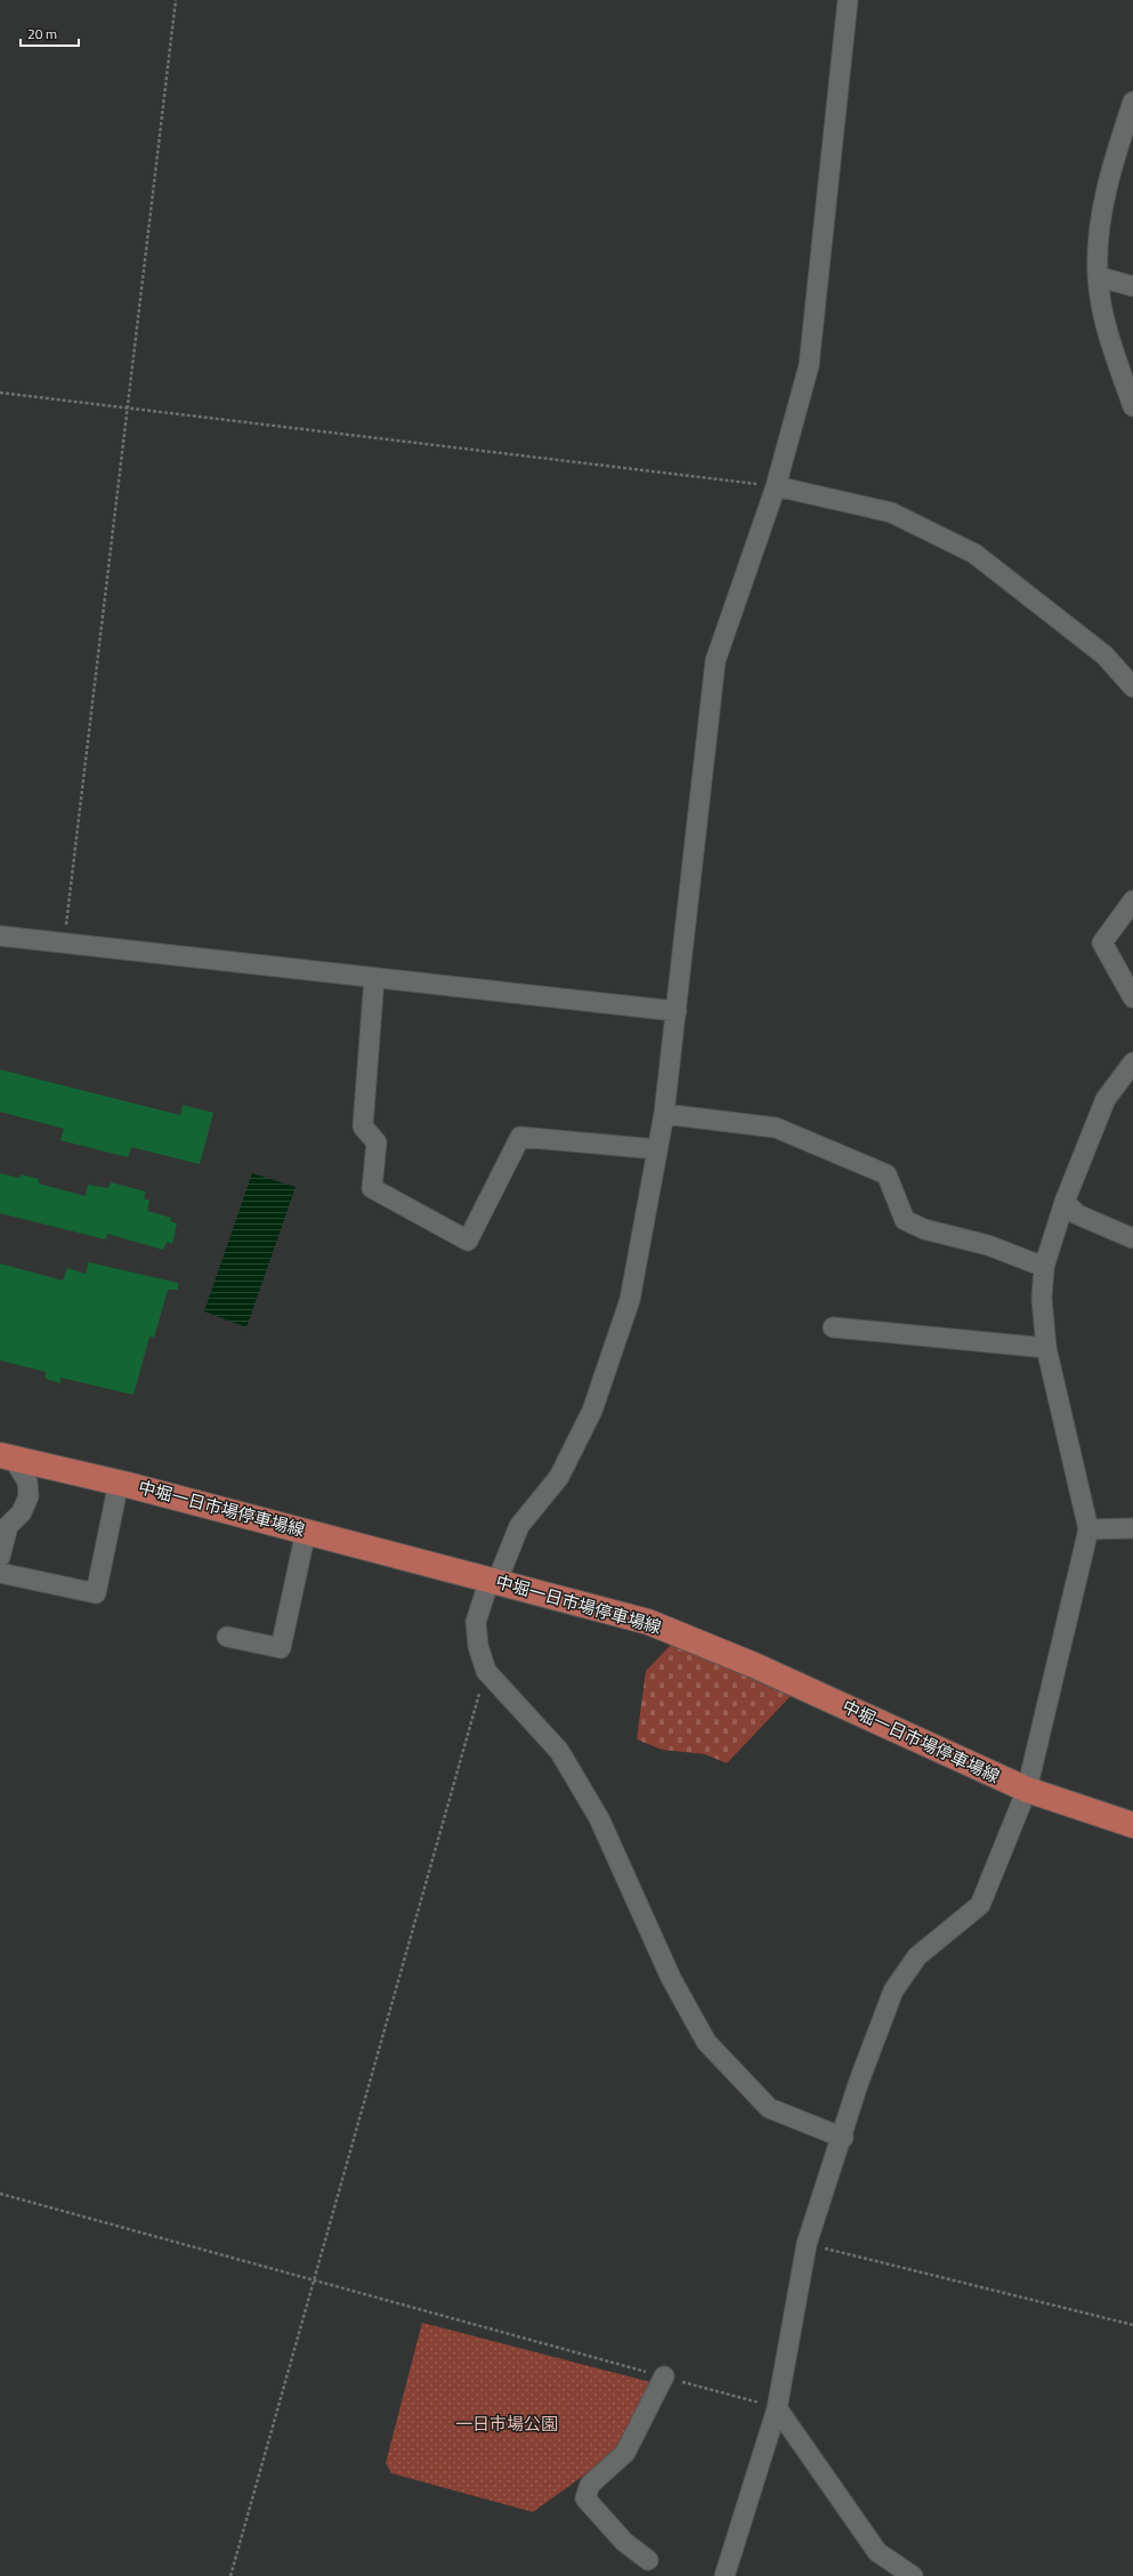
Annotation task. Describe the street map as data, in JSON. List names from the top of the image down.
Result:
{
  "streets": {
    "main road": ["中堀一日市場停車場線"]
  },
  "parks": ["一日市場公園"],
  "scale_bar": "20 m"
}
